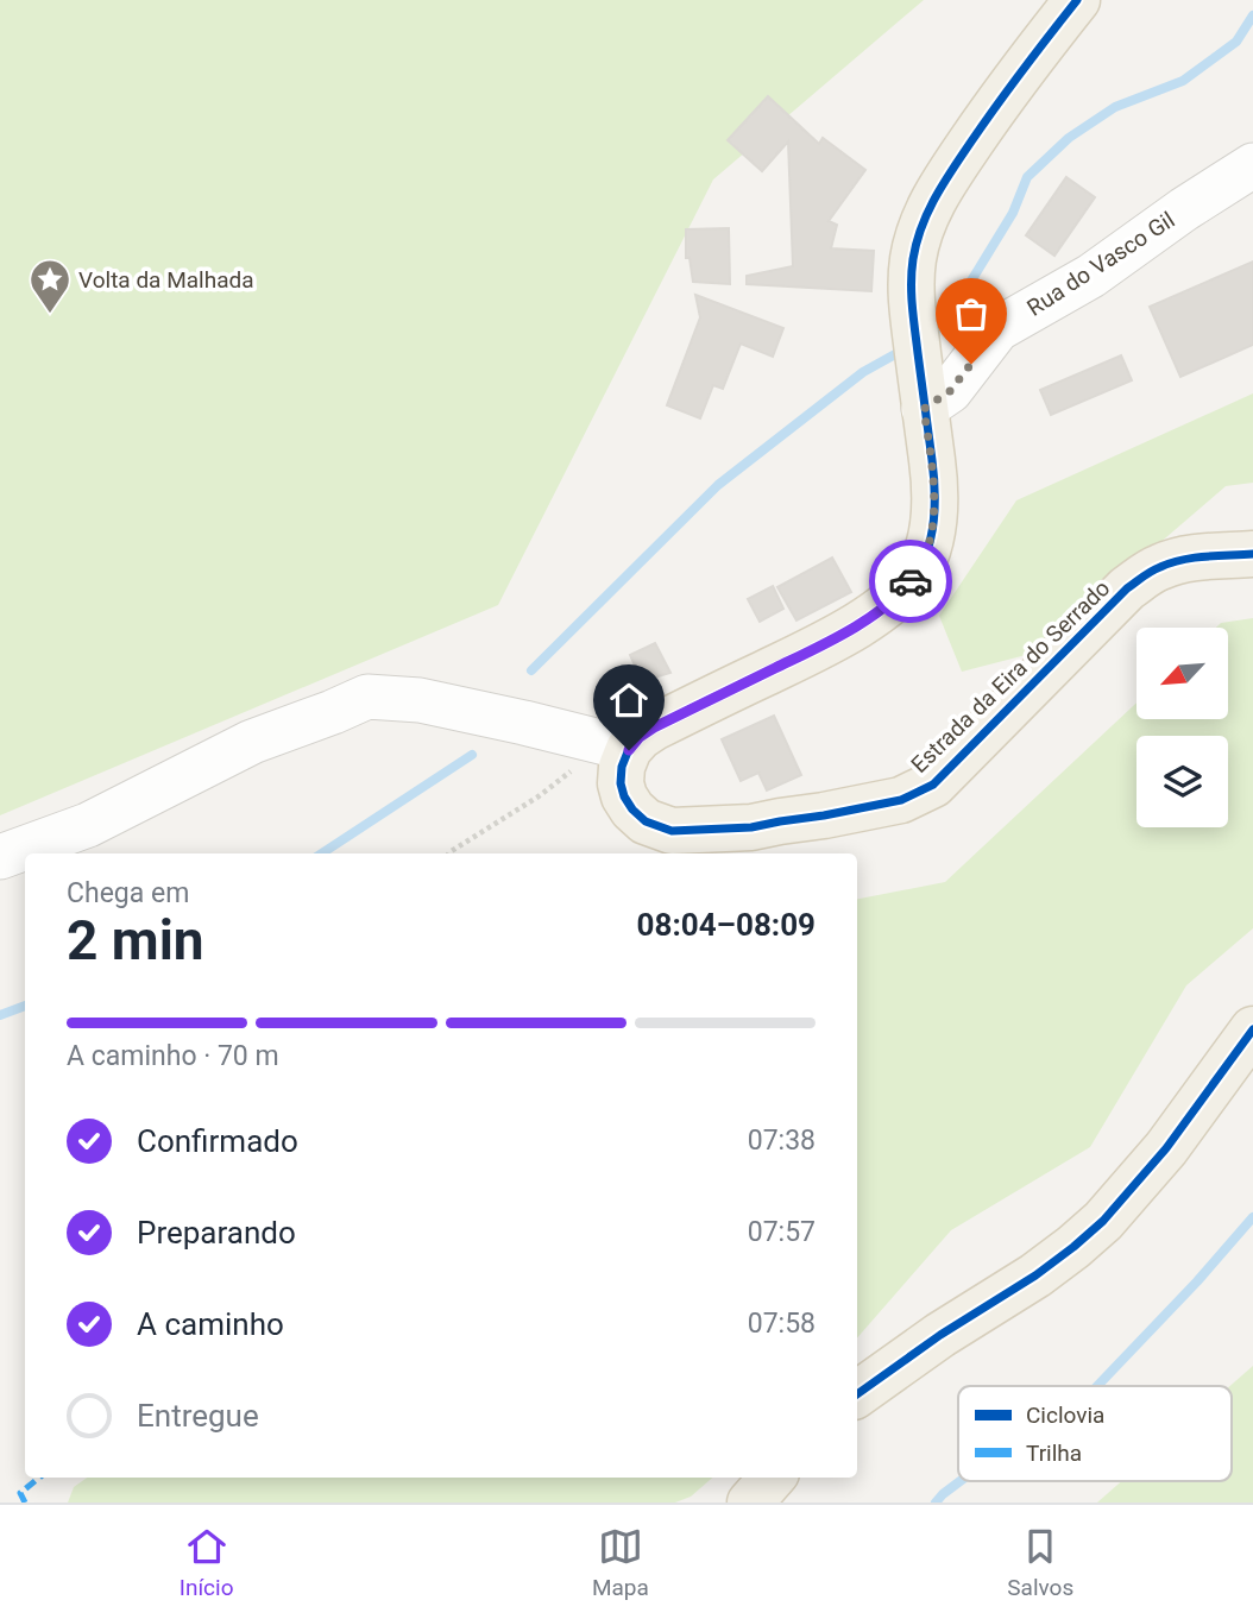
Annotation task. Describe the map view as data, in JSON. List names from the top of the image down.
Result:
{
  "streets": {
    "main road": ["Estrada da Eira do Serrado"],
    "street": ["Rua do Vasco Gil"]
  },
  "places": {
    "place": ["Volta da Malhada"]
  },
  "legend": ["Ciclovia", "Trilha"],
  "north": "bottom left",
  "page": {
    "heading": ["2 min", "Chega em", "08:04–08:09"],
    "bar": "A caminho · 70 m",
    "list": [
      ["Confirmado", "07:38"],
      ["Preparando", "07:57"],
      ["A caminho", "07:58"],
      "Entregue"
    ],
    "tabs": ["Início", "Mapa", "Salvos"]
  }
}
